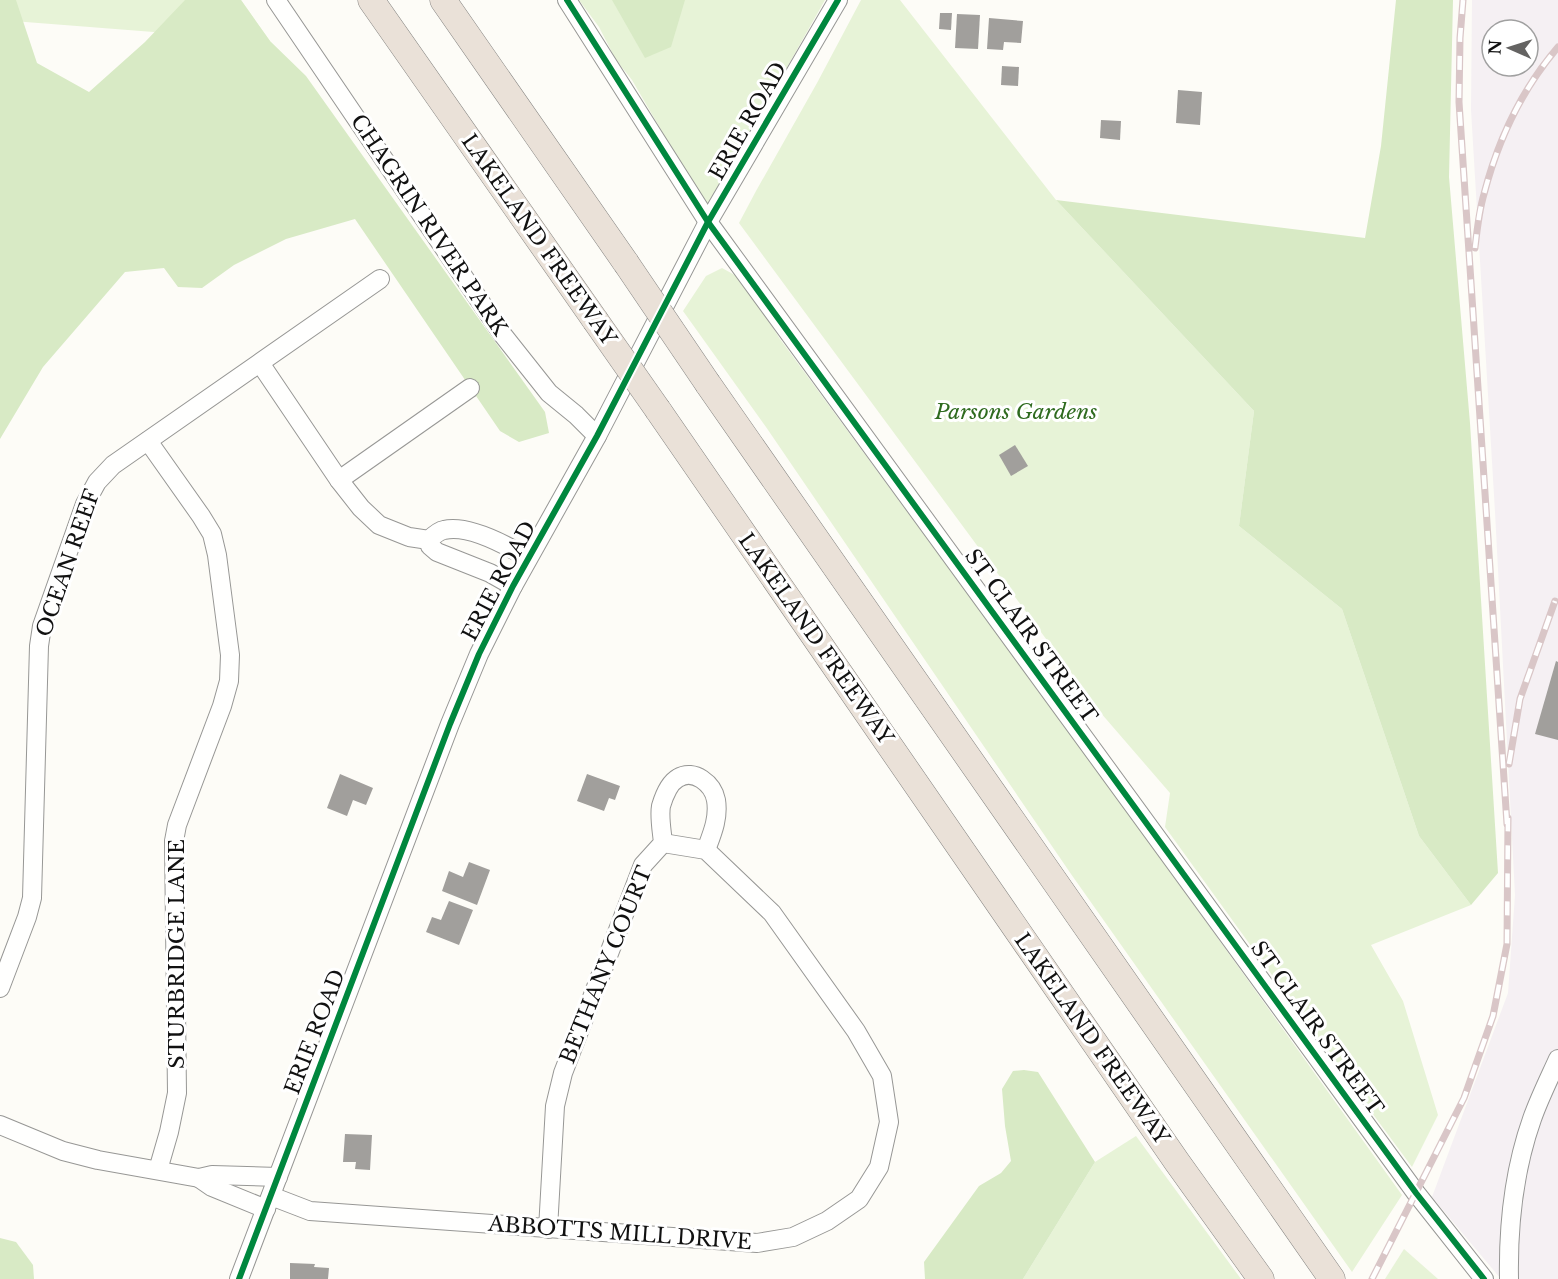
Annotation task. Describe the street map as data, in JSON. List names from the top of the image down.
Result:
{
  "streets": {
    "highway": ["LAKELAND FREEWAY"],
    "street": [
      "ERIE ROAD",
      "CHAGRIN RIVER PARK",
      "OCEAN REEF",
      "ST CLAIR STREET",
      "STURBRIDGE LANE",
      "BETHANY COURT",
      "ABBOTTS MILL DRIVE"
    ]
  },
  "crossings": [
    ["ERIE ROAD", "CHAGRIN RIVER PARK"],
    ["ERIE ROAD", "ST CLAIR STREET"],
    ["ERIE ROAD", "ABBOTTS MILL DRIVE"],
    ["OCEAN REEF", "STURBRIDGE LANE"],
    ["BETHANY COURT", "ABBOTTS MILL DRIVE"]
  ],
  "parks": ["Parsons Gardens"],
  "north": "left"
}
